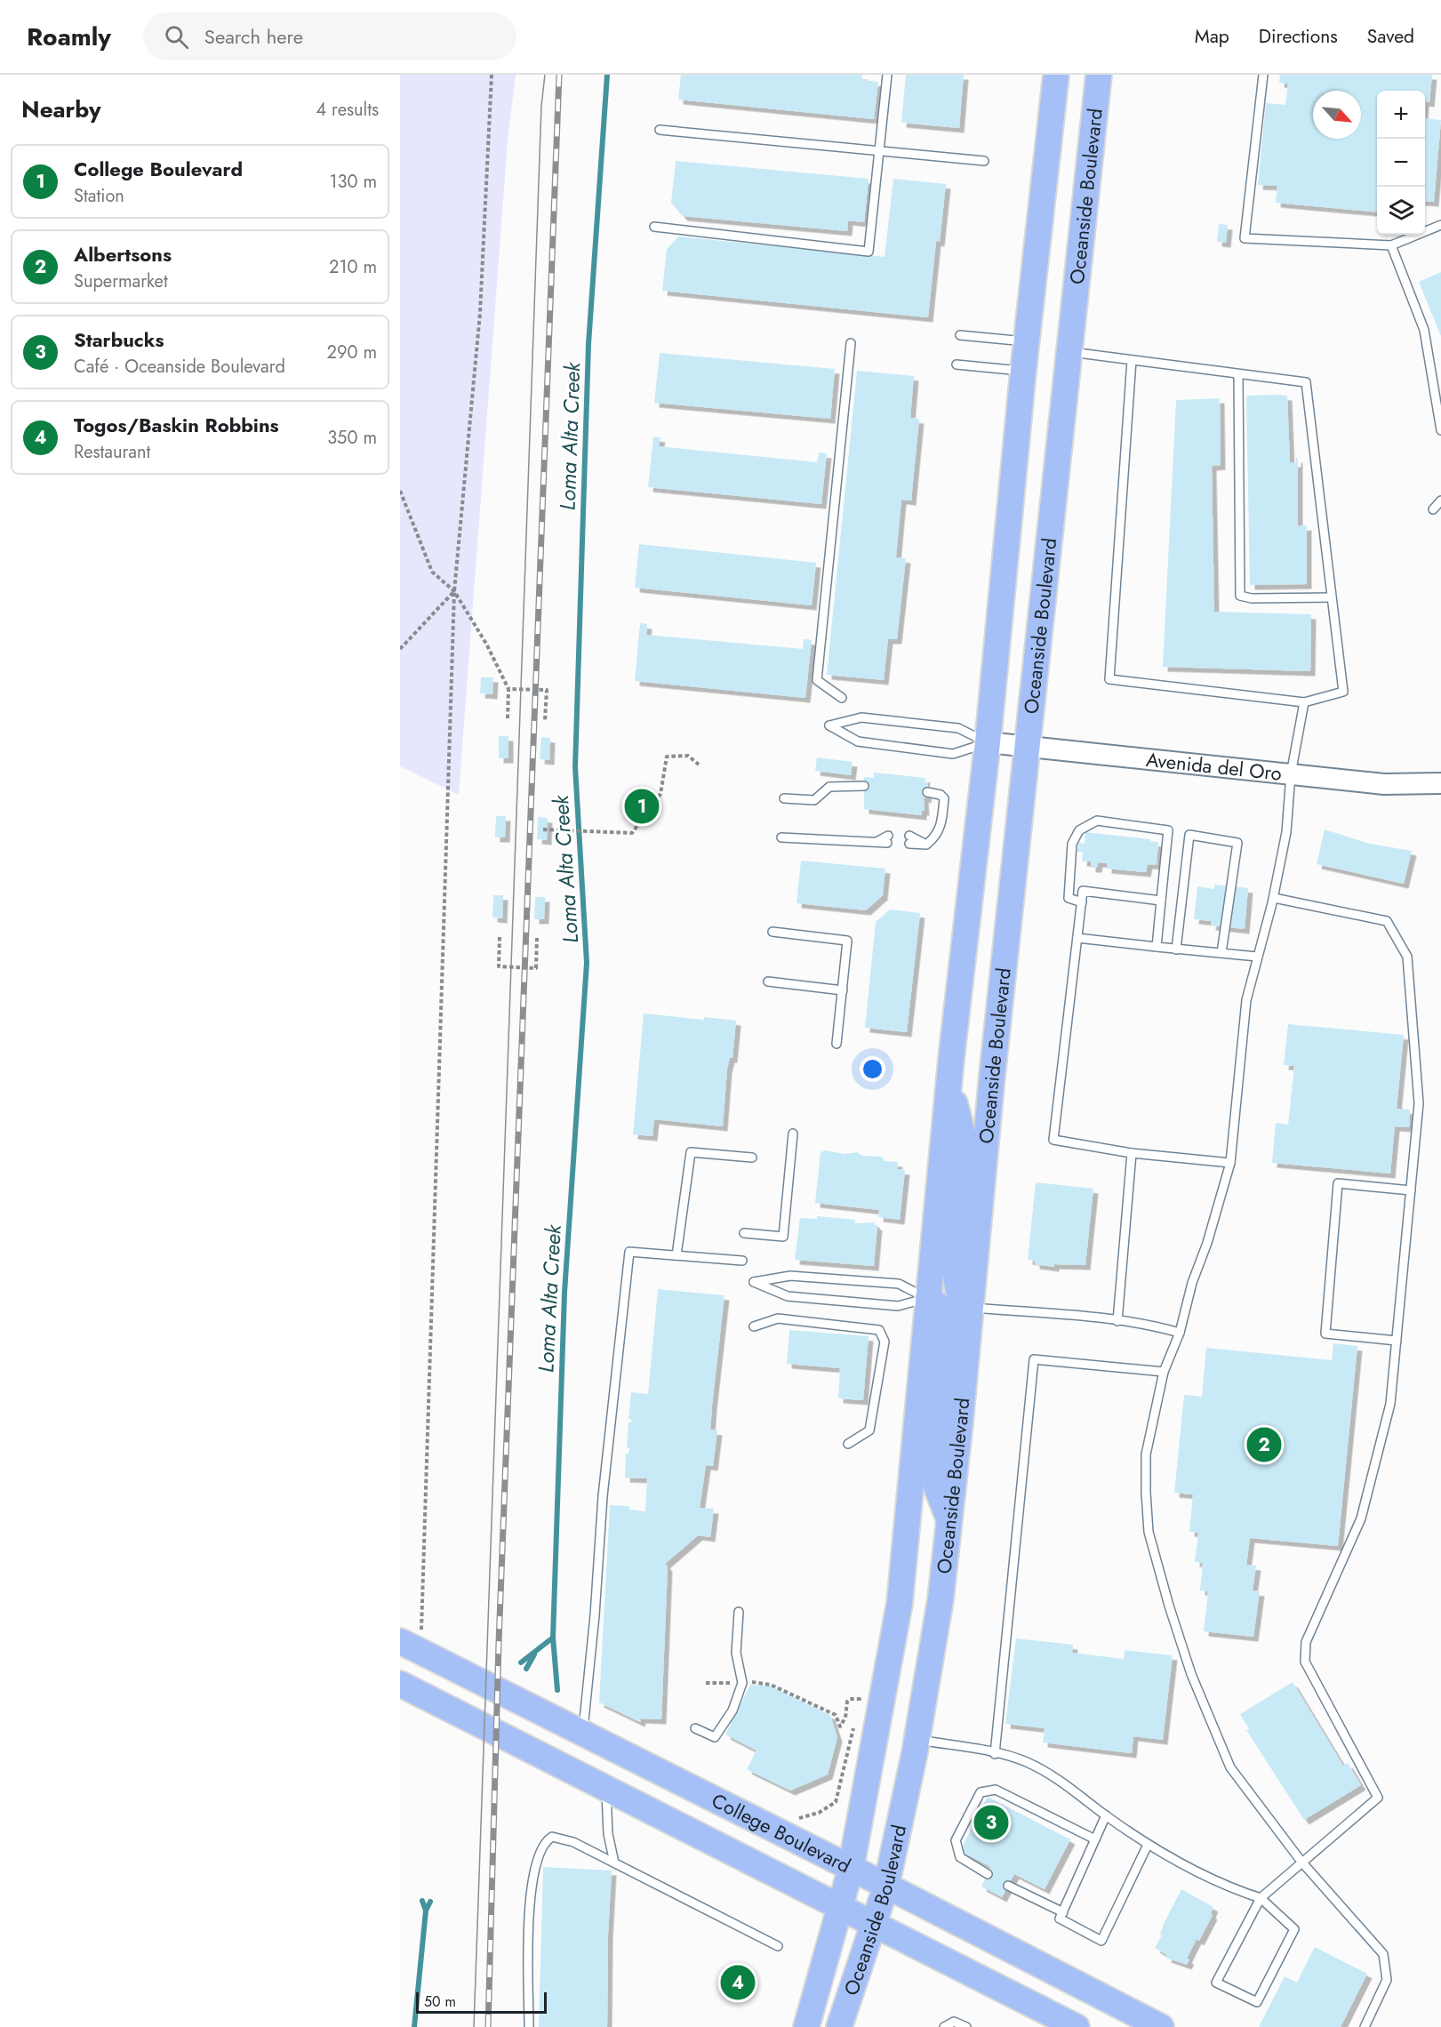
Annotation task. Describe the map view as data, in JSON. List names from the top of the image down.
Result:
{
  "streets": {
    "main road": ["Oceanside Boulevard", "College Boulevard"],
    "street": ["Avenida del Oro"]
  },
  "crossings": [
    ["Oceanside Boulevard", "Avenida del Oro"],
    ["Oceanside Boulevard", "College Boulevard"]
  ],
  "water": ["Loma Alta Creek"],
  "scale_bar": "50 m",
  "north": "bottom right",
  "page": {
    "header": "Roamly",
    "search": "Search here",
    "nav": ["Map", "Directions", "Saved"],
    "heading": ["Nearby", "4 results"],
    "map_buttons": ["+", "−"],
    "list": [
      {
        "mark": "1",
        "name": "College Boulevard",
        "note": "Station",
        "value": "130 m"
      },
      {
        "mark": "2",
        "name": "Albertsons",
        "note": "Supermarket",
        "value": "210 m"
      },
      {
        "mark": "3",
        "name": "Starbucks",
        "note": "Café · Oceanside Boulevard",
        "value": "290 m"
      },
      {
        "mark": "4",
        "name": "Togos/Baskin Robbins",
        "note": "Restaurant",
        "value": "350 m"
      }
    ],
    "pins": [
      "1",
      "2",
      "3",
      "4"
    ],
    "scale": "50 m"
  }
}
